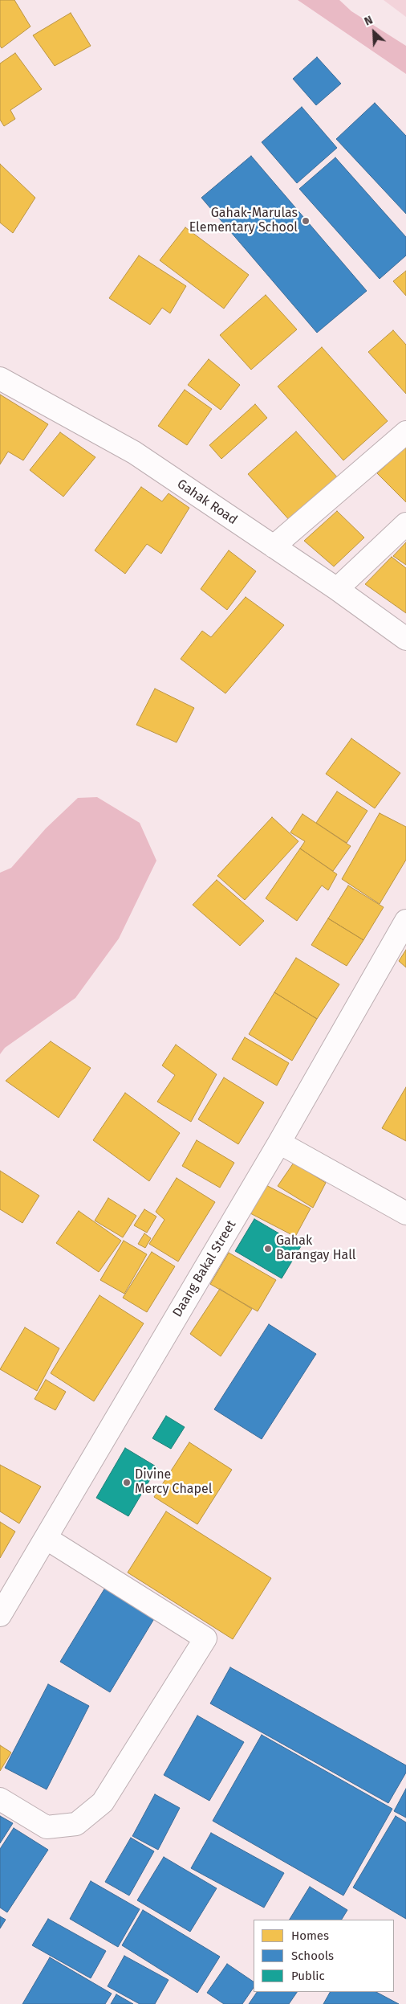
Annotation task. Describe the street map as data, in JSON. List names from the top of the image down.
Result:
{
  "streets": {
    "street": ["Gahak Road", "Daang Bakal Street"]
  },
  "places": ["Gahak-Marulas Elementary School", "Gahak Barangay Hall", "Divine Mercy Chapel"],
  "legend": ["Homes", "Schools", "Public"],
  "north": "top left"
}
